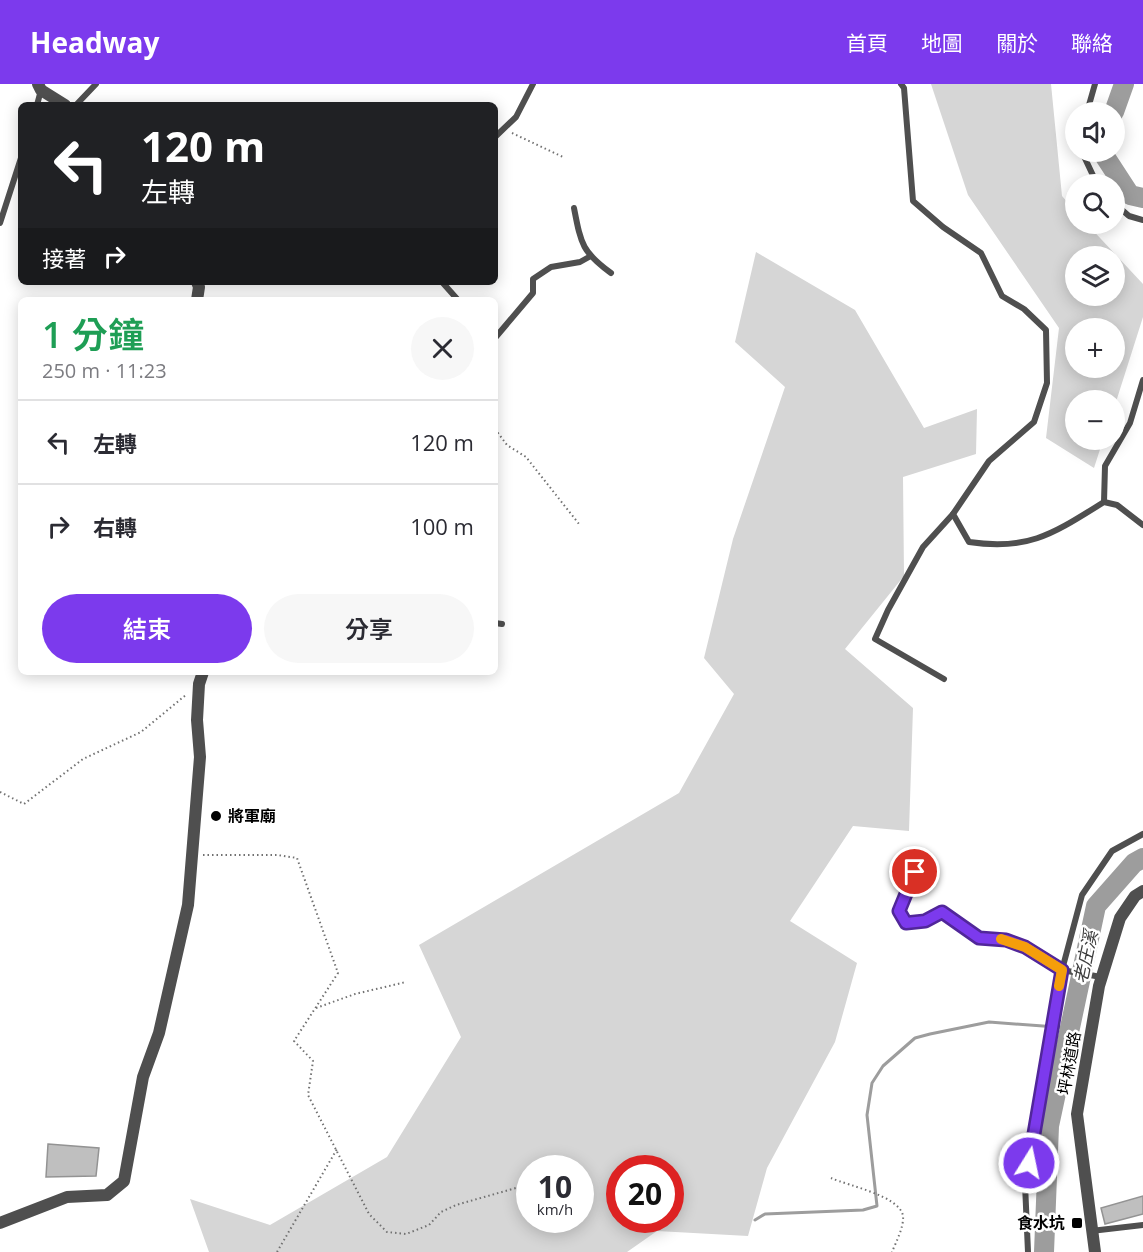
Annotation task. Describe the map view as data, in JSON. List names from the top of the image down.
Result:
{
  "streets": {
    "street": ["坪林道路"]
  },
  "water": ["老庄溪"],
  "places": {
    "other": ["將軍廟"],
    "transit": ["食水坑"]
  },
  "page": {
    "header": "Headway",
    "nav": [
      "首頁",
      "地圖",
      "關於",
      "聯絡"
    ],
    "map_buttons": ["+", "−"],
    "turn": ["120 m", "左轉"],
    "then": "接著",
    "heading": ["1 分鐘", "250 m · 11:23"],
    "list": [
      {
        "name": "左轉",
        "value": "120 m"
      },
      {
        "name": "右轉",
        "value": "100 m"
      }
    ],
    "buttons": ["結束", "分享"],
    "speed": "10 km/h",
    "limit": "20"
  }
}
